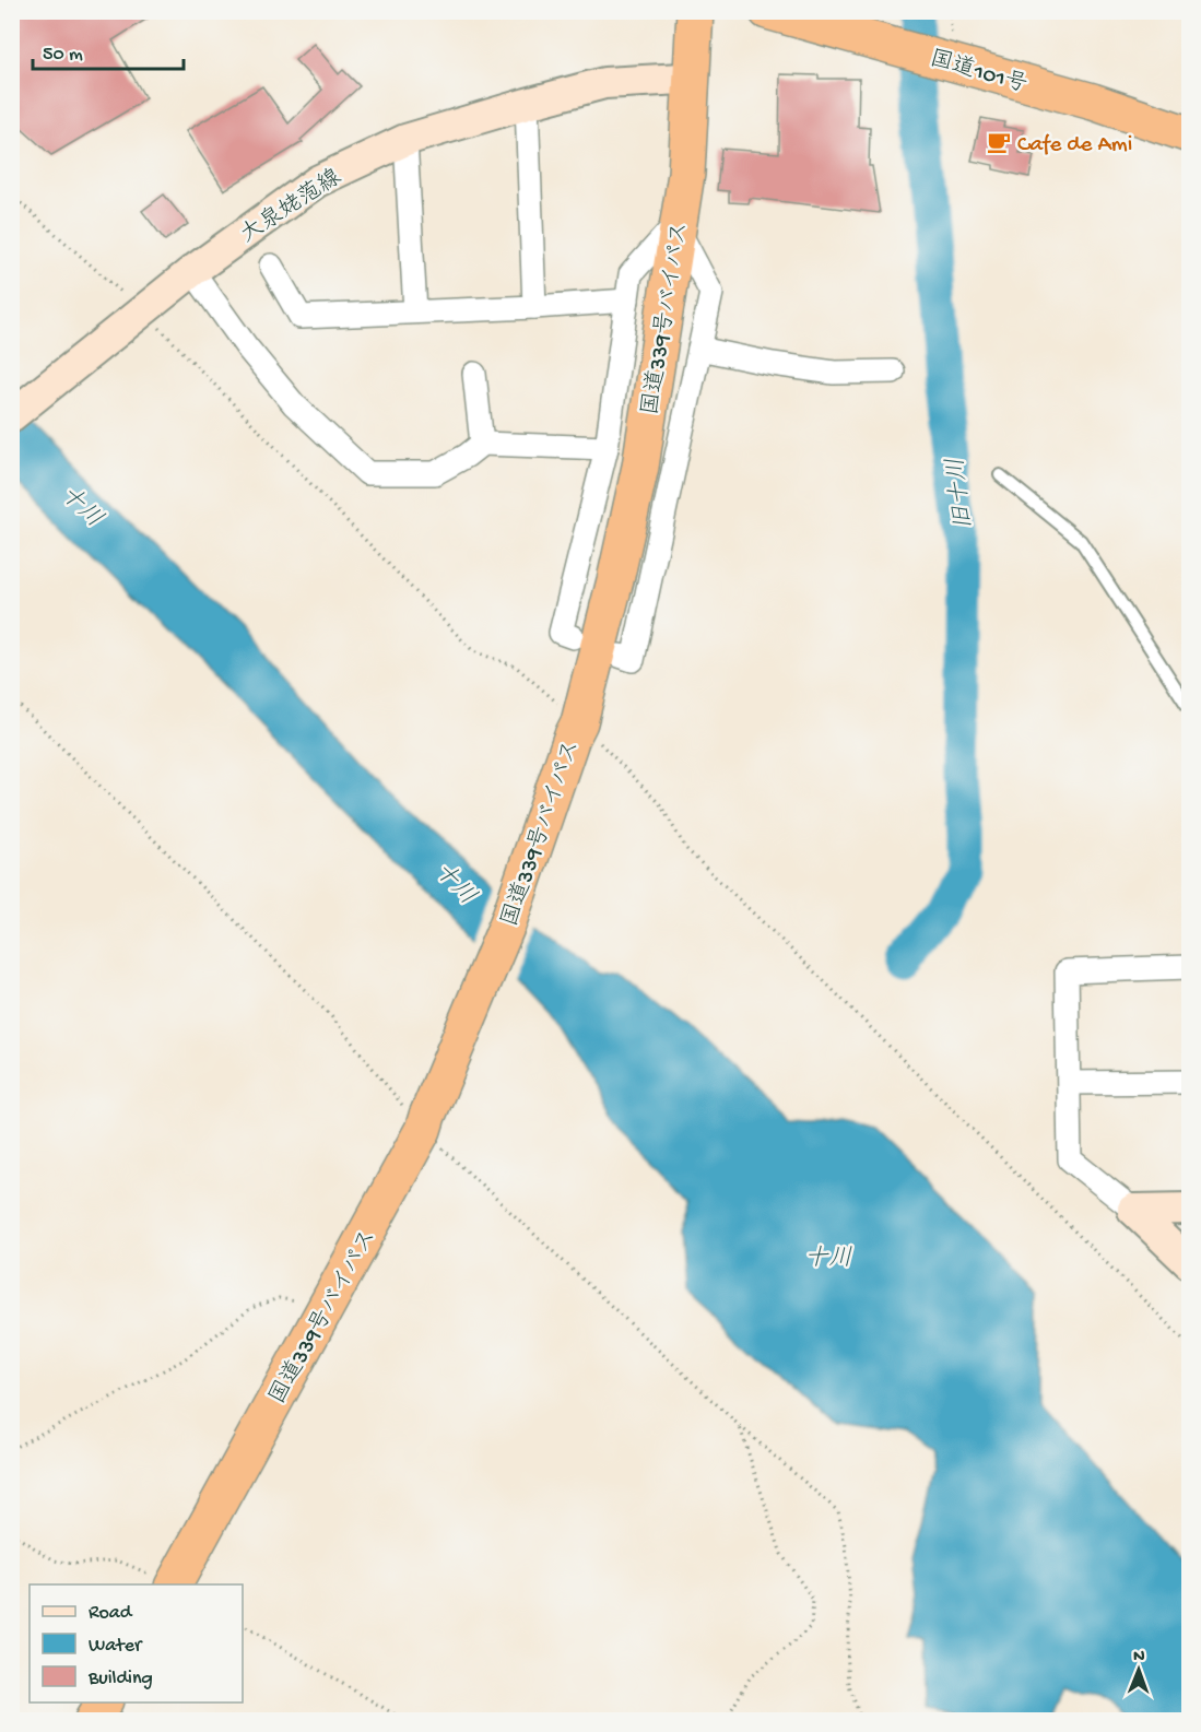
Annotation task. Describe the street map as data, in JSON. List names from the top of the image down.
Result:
{
  "streets": {
    "highway": ["国道101号", "国道339号バイパス"],
    "main road": ["大泉姥萢線"]
  },
  "crossings": [
    ["大泉姥萢線", "国道339号バイパス"]
  ],
  "water": ["旧十川", "十川"],
  "places": {
    "cafe": ["Cafe de Ami"]
  },
  "legend": ["Road", "Water", "Building"],
  "scale_bar": "50 m",
  "north": "top"
}
